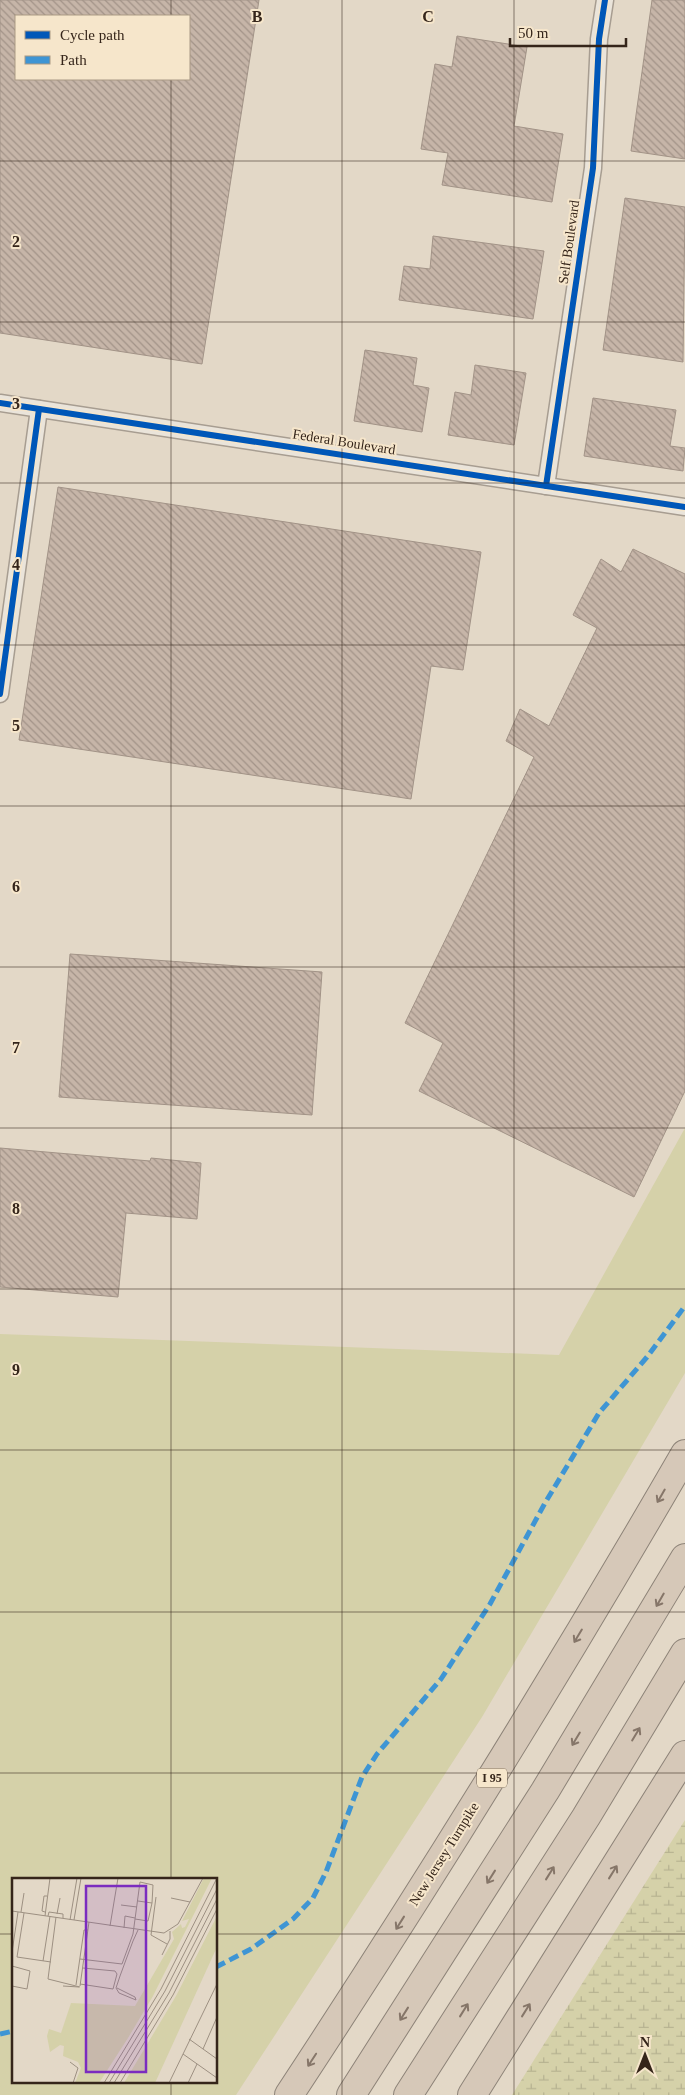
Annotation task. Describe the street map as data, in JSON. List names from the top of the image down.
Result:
{
  "streets": {
    "highway": ["I 95", "New Jersey Turnpike"],
    "street": ["Self Boulevard", "Federal Boulevard"]
  },
  "crossings": [
    ["Self Boulevard", "Federal Boulevard"]
  ],
  "legend": ["Cycle path", "Path"],
  "scale_bar": "50 m",
  "north": "top",
  "grid": {
    "columns": ["B", "C"],
    "rows": [
      "2",
      "3",
      "4",
      "5",
      "6",
      "7",
      "8",
      "9"
    ]
  }
}
